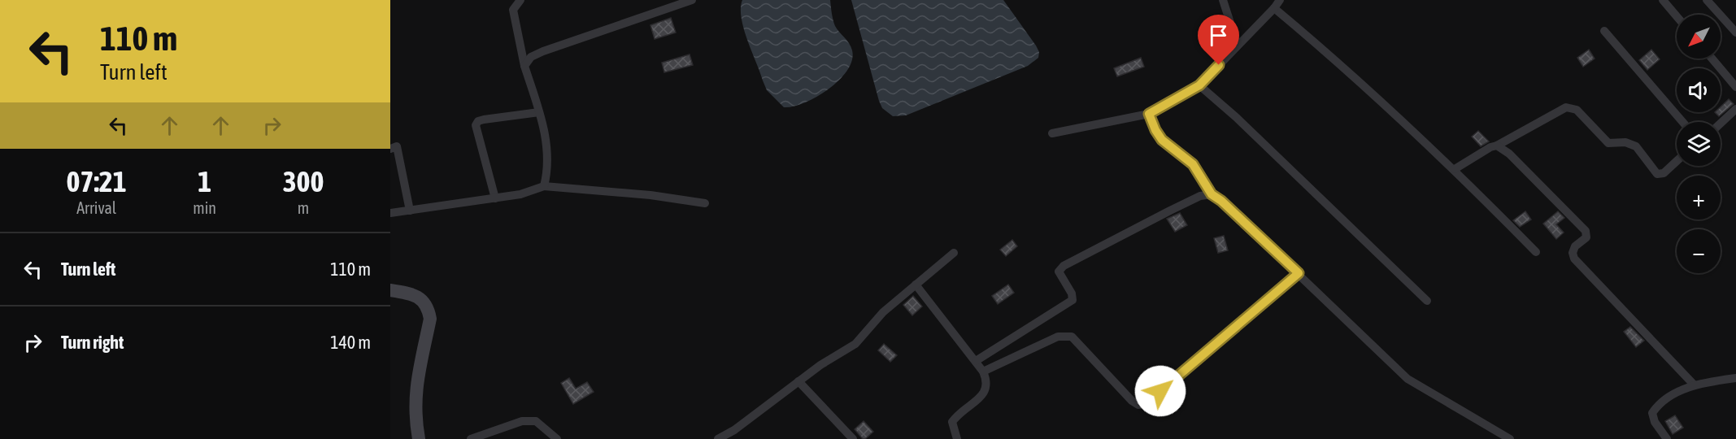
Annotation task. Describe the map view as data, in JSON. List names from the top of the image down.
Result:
{
  "north": "bottom left",
  "page": {
    "turn": ["110 m", "Turn left"],
    "map_buttons": ["+", "−"],
    "eta": [
      "07:21",
      "Arrival",
      "1",
      "min",
      "300",
      "m"
    ],
    "list": [
      {
        "name": "Turn left",
        "value": "110 m"
      },
      {
        "name": "Turn right",
        "value": "140 m"
      }
    ]
  }
}
